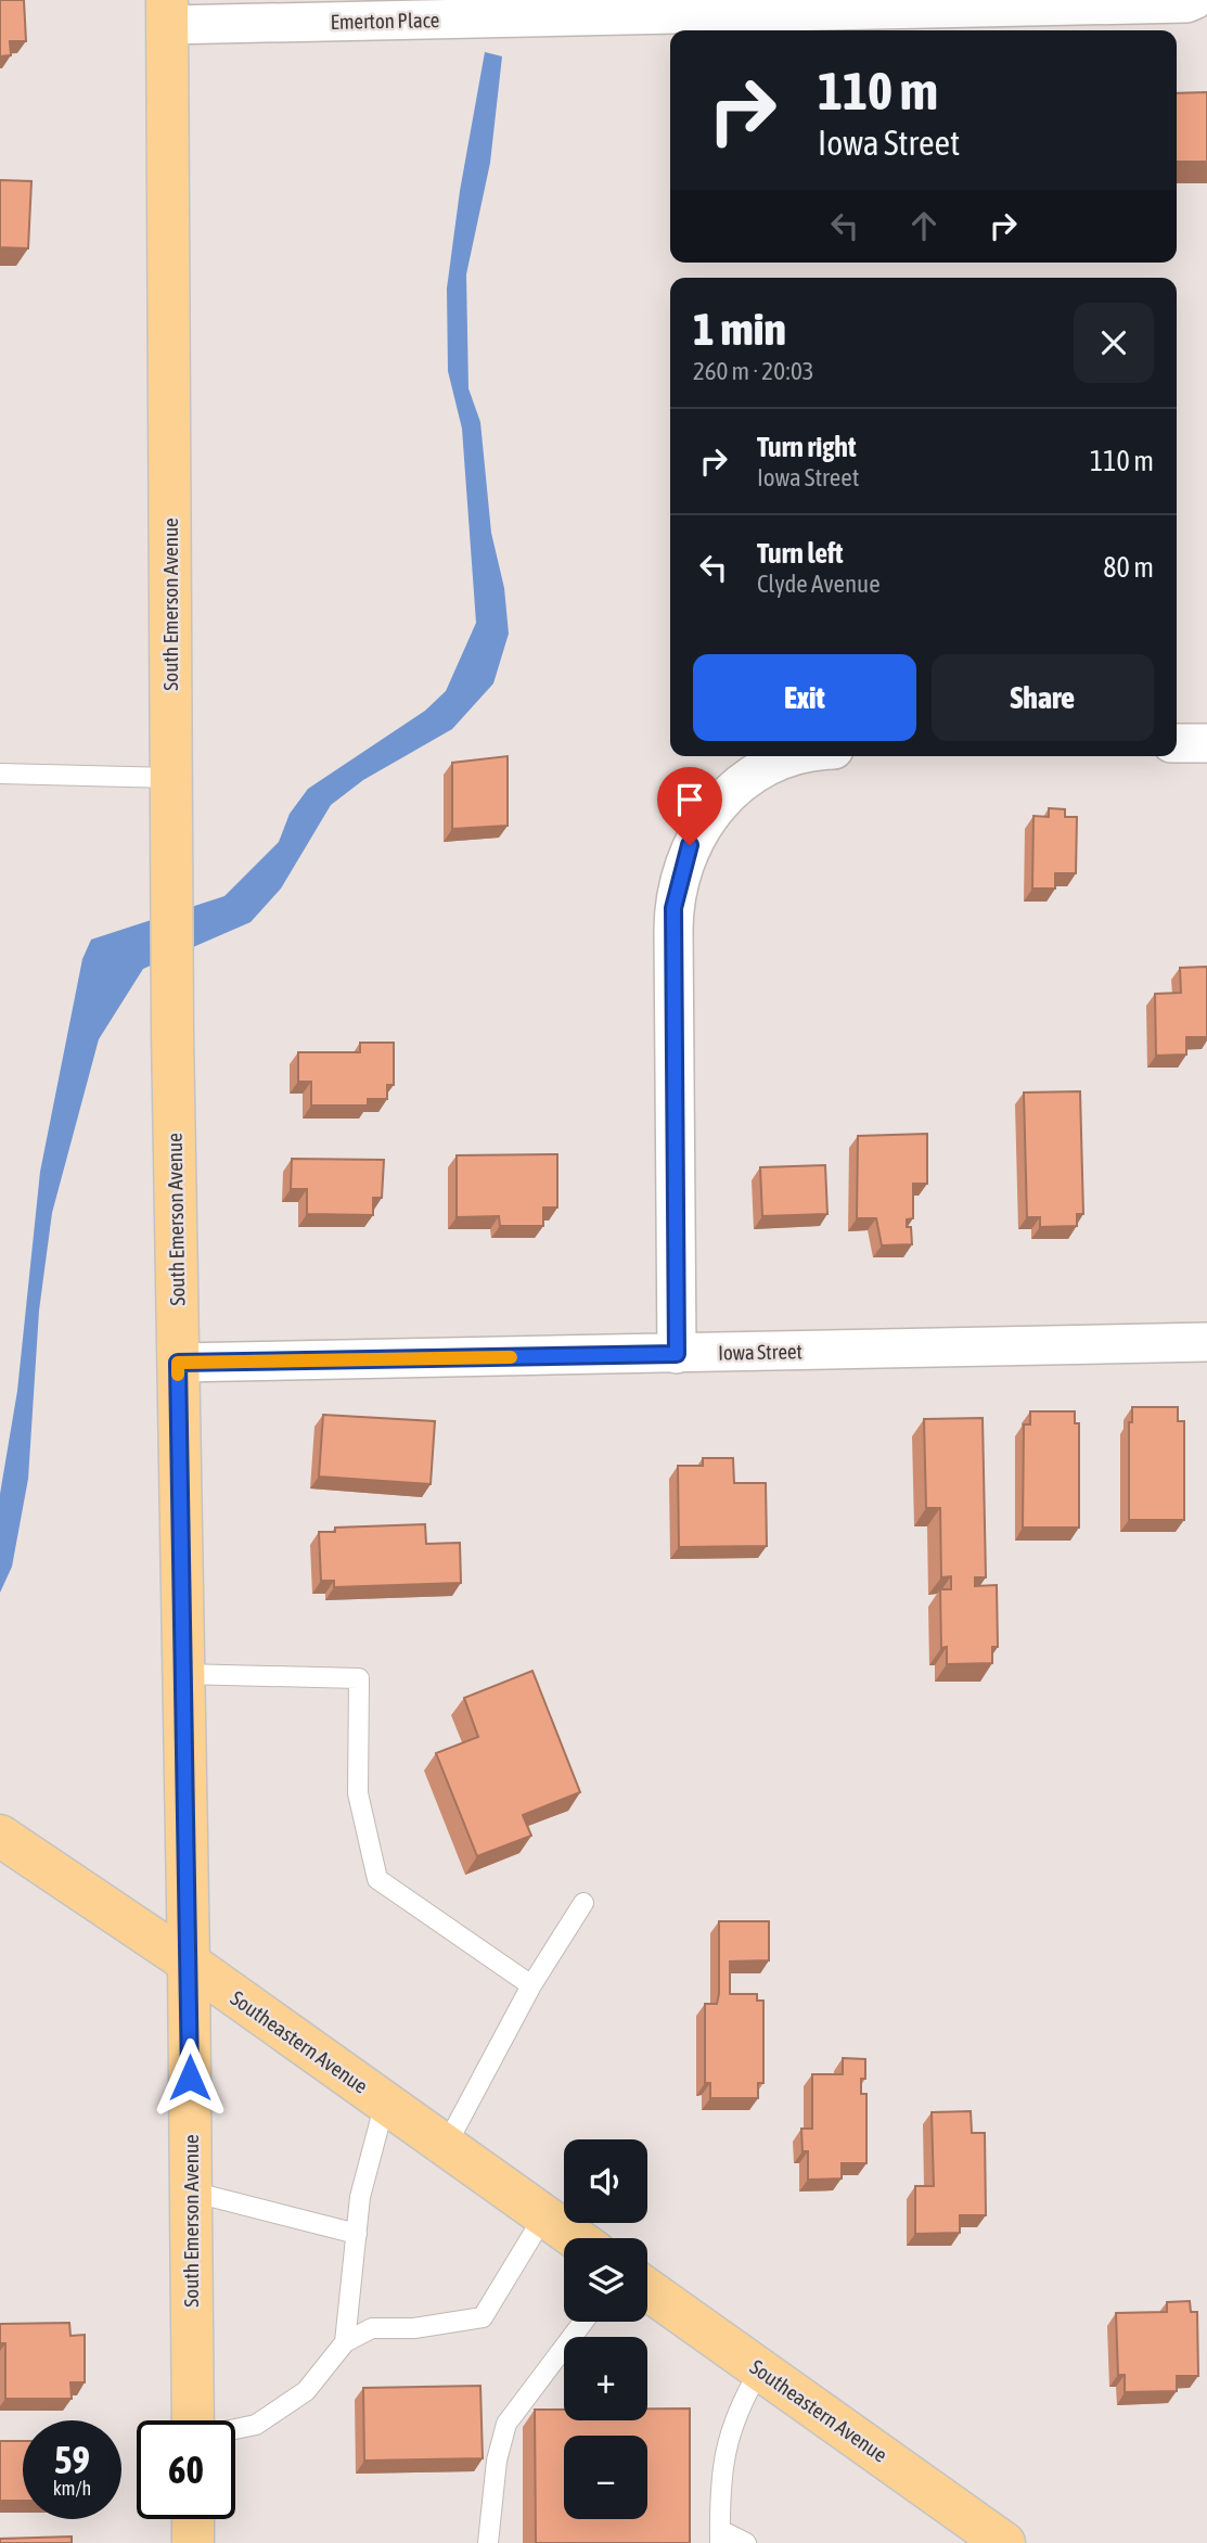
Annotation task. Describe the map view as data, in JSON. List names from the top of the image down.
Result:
{
  "streets": {
    "main road": ["South Emerson Avenue", "Southeastern Avenue"],
    "street": ["Emerton Place", "Iowa Street"]
  },
  "crossings": [
    ["Emerton Place", "South Emerson Avenue"],
    ["South Emerson Avenue", "Iowa Street"],
    ["South Emerson Avenue", "Southeastern Avenue"]
  ],
  "page": {
    "turn": ["110 m", "Iowa Street"],
    "heading": ["1 min", "260 m · 20:03"],
    "list": [
      {
        "name": "Turn right",
        "note": "Iowa Street",
        "value": "110 m"
      },
      {
        "name": "Turn left",
        "note": "Clyde Avenue",
        "value": "80 m"
      }
    ],
    "buttons": ["Exit", "Share"],
    "map_buttons": ["+", "−"],
    "speed": "59 km/h",
    "limit": "60"
  }
}
